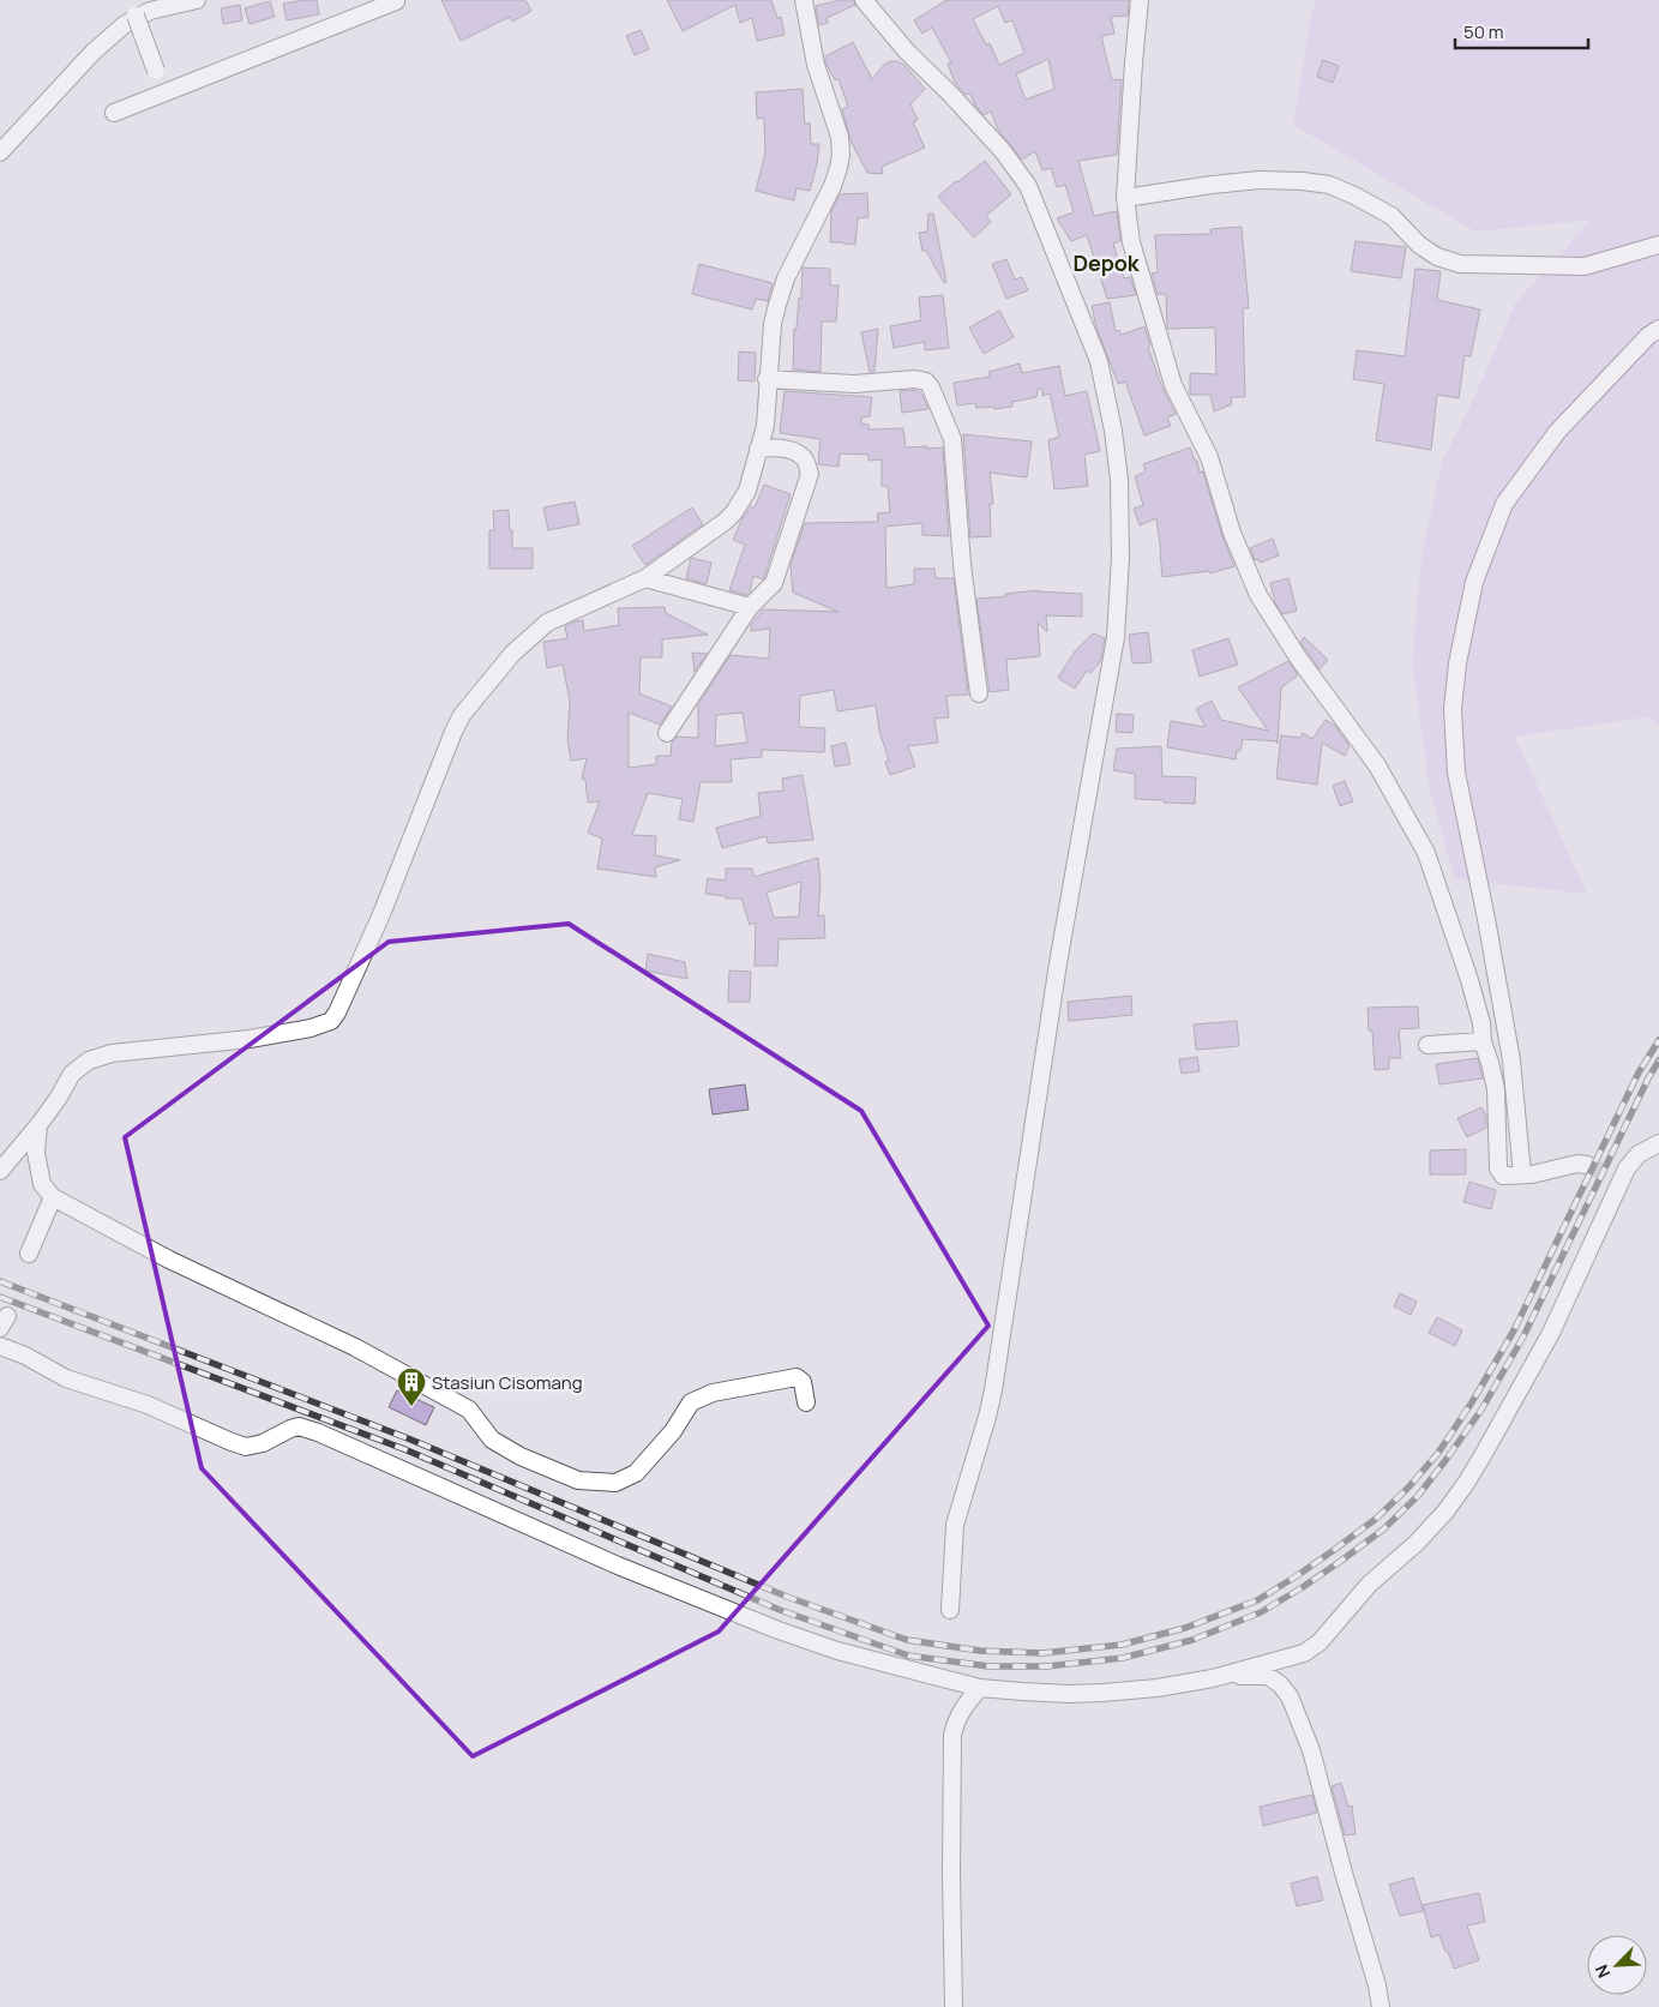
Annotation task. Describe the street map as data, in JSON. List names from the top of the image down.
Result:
{
  "districts": ["Depok"],
  "places": {
    "building": ["Stasiun Cisomang"]
  },
  "scale_bar": "50 m",
  "north": "bottom left"
}
